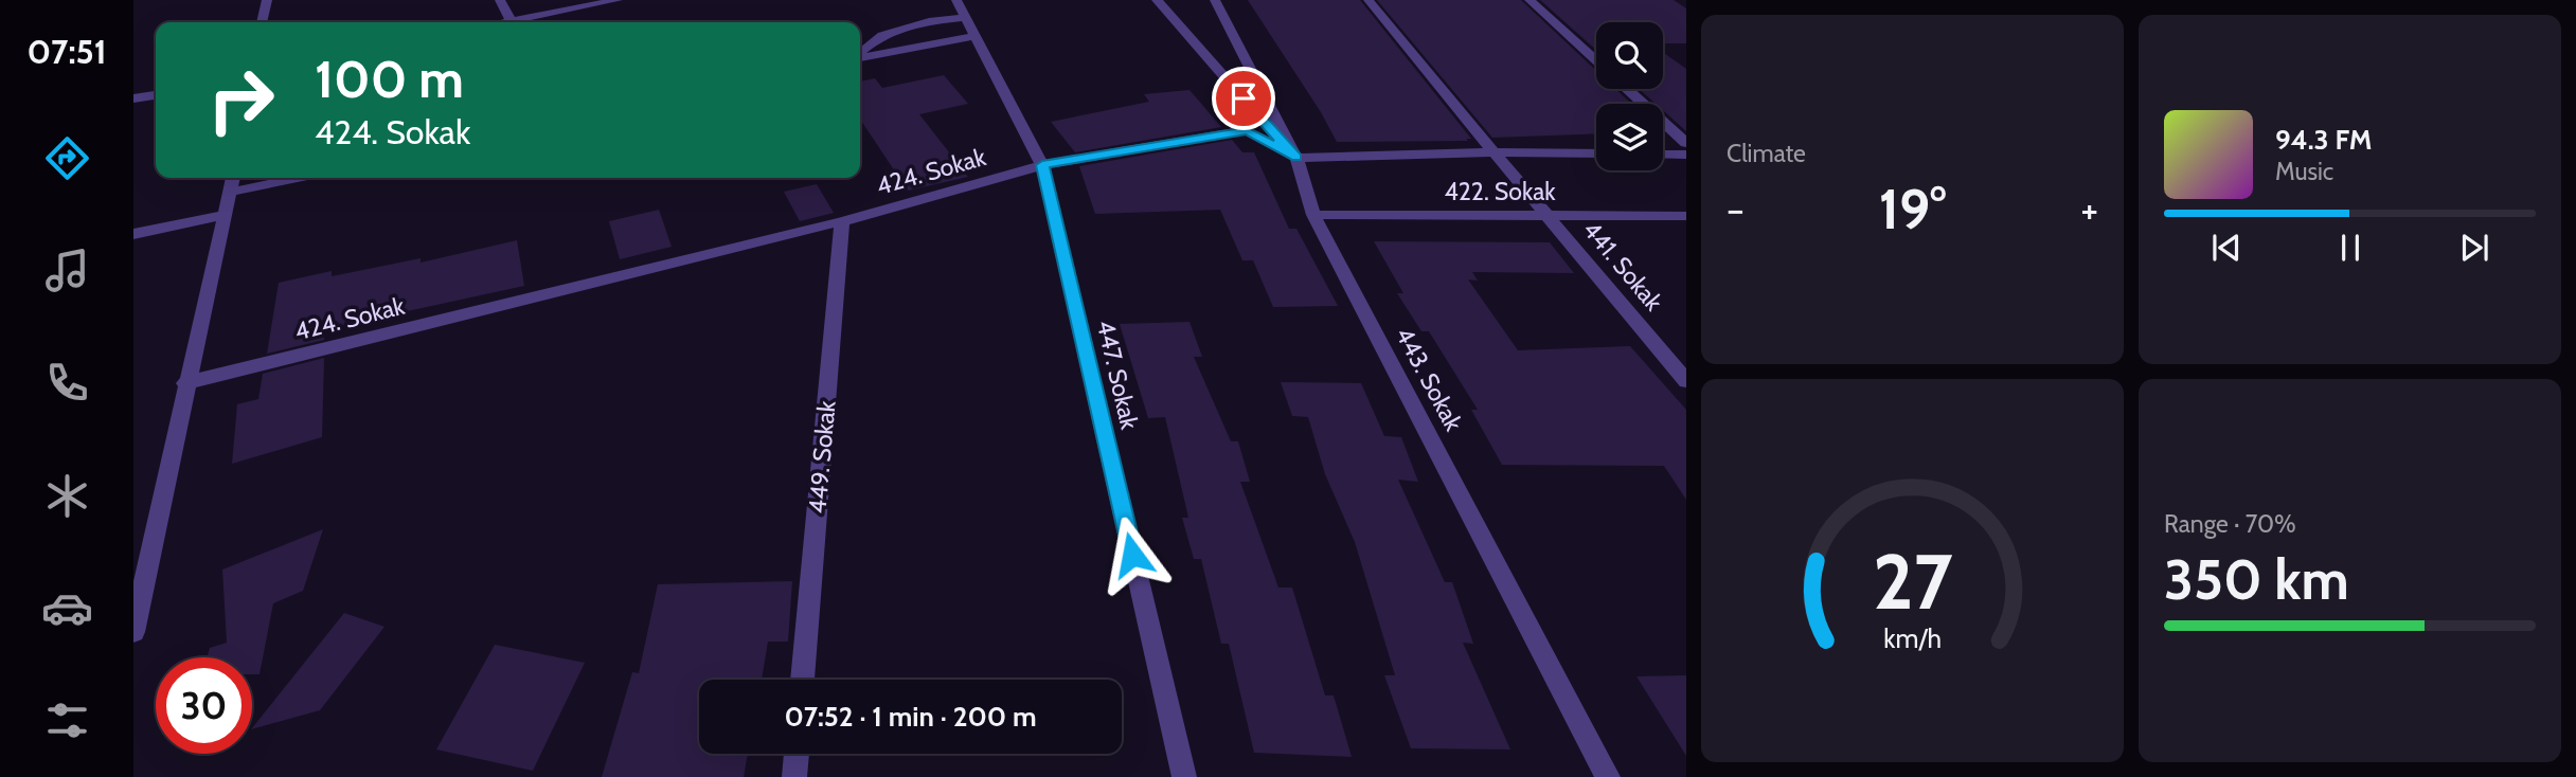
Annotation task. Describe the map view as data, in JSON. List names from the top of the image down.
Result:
{
  "streets": {
    "street": [
      "424. Sokak",
      "422. Sokak",
      "441. Sokak",
      "447. Sokak",
      "443. Sokak",
      "449. Sokak"
    ]
  },
  "crossings": [
    ["424. Sokak", "447. Sokak"],
    ["424. Sokak", "443. Sokak"],
    ["424. Sokak", "449. Sokak"],
    ["422. Sokak", "441. Sokak"],
    ["422. Sokak", "443. Sokak"]
  ],
  "page": {
    "tabs": "07:51",
    "tile": [
      "Climate",
      ["Range · 70%", "350 km"]
    ],
    "turn": ["100 m", "424. Sokak"],
    "song": ["94.3 FM", "Music"],
    "heat": ["−", "19°", "+"],
    "limit": "30",
    "trip": "07:52 · 1 min · 200 m",
    "gauge": ["27", "km/h"]
  }
}
